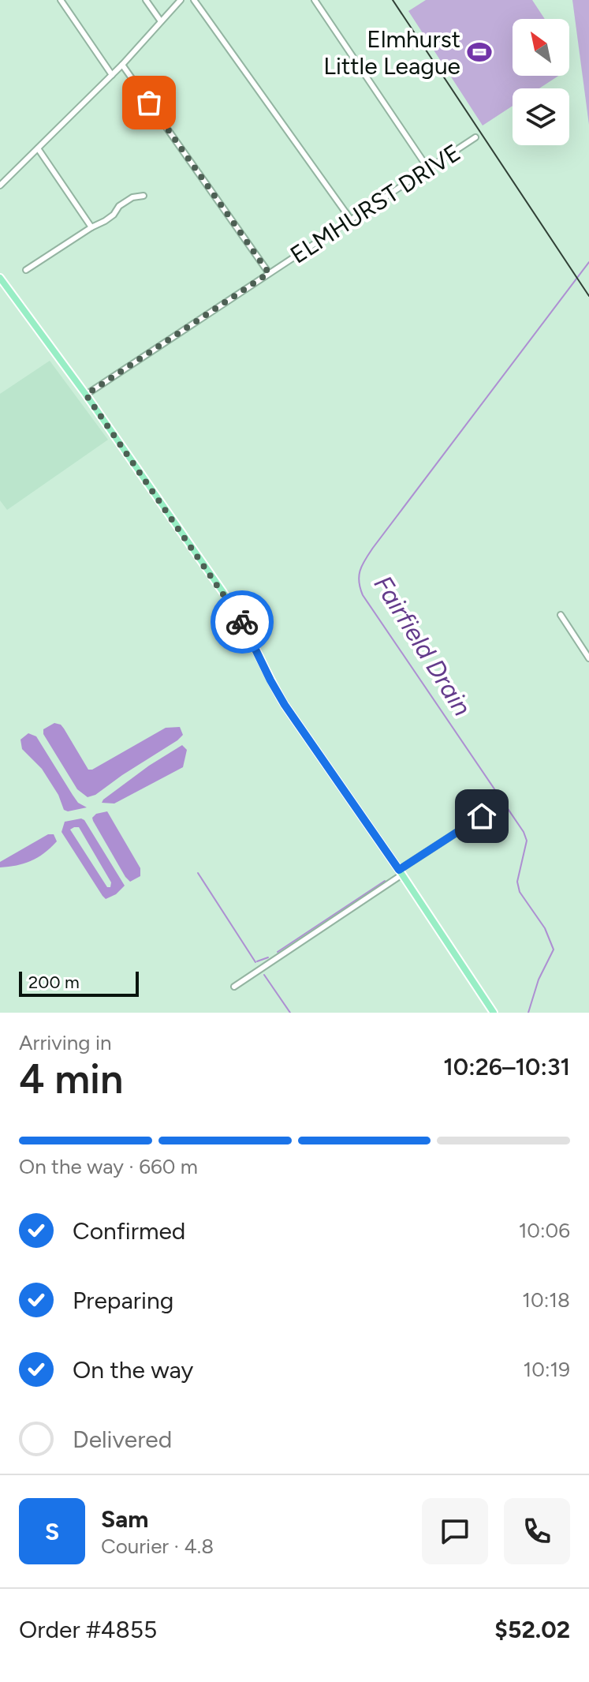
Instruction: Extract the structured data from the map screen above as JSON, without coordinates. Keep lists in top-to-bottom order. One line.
{"streets":{"street":["ELMHURST DRIVE"]},"water":["Fairfield Drain"],"places":{"sports":["Elmhurst Little League"]},"scale_bar":"200 m","north":"top left","page":{"scale":"200 m","heading":["4 min","Arriving in","10:26–10:31"],"panel":["Sam","Courier · 4.8","Order #4855","$52.02"],"bar":"On the way · 660 m","list":[["Confirmed","10:06"],["Preparing","10:18"],["On the way","10:19"],"Delivered"],"round":"S"}}
